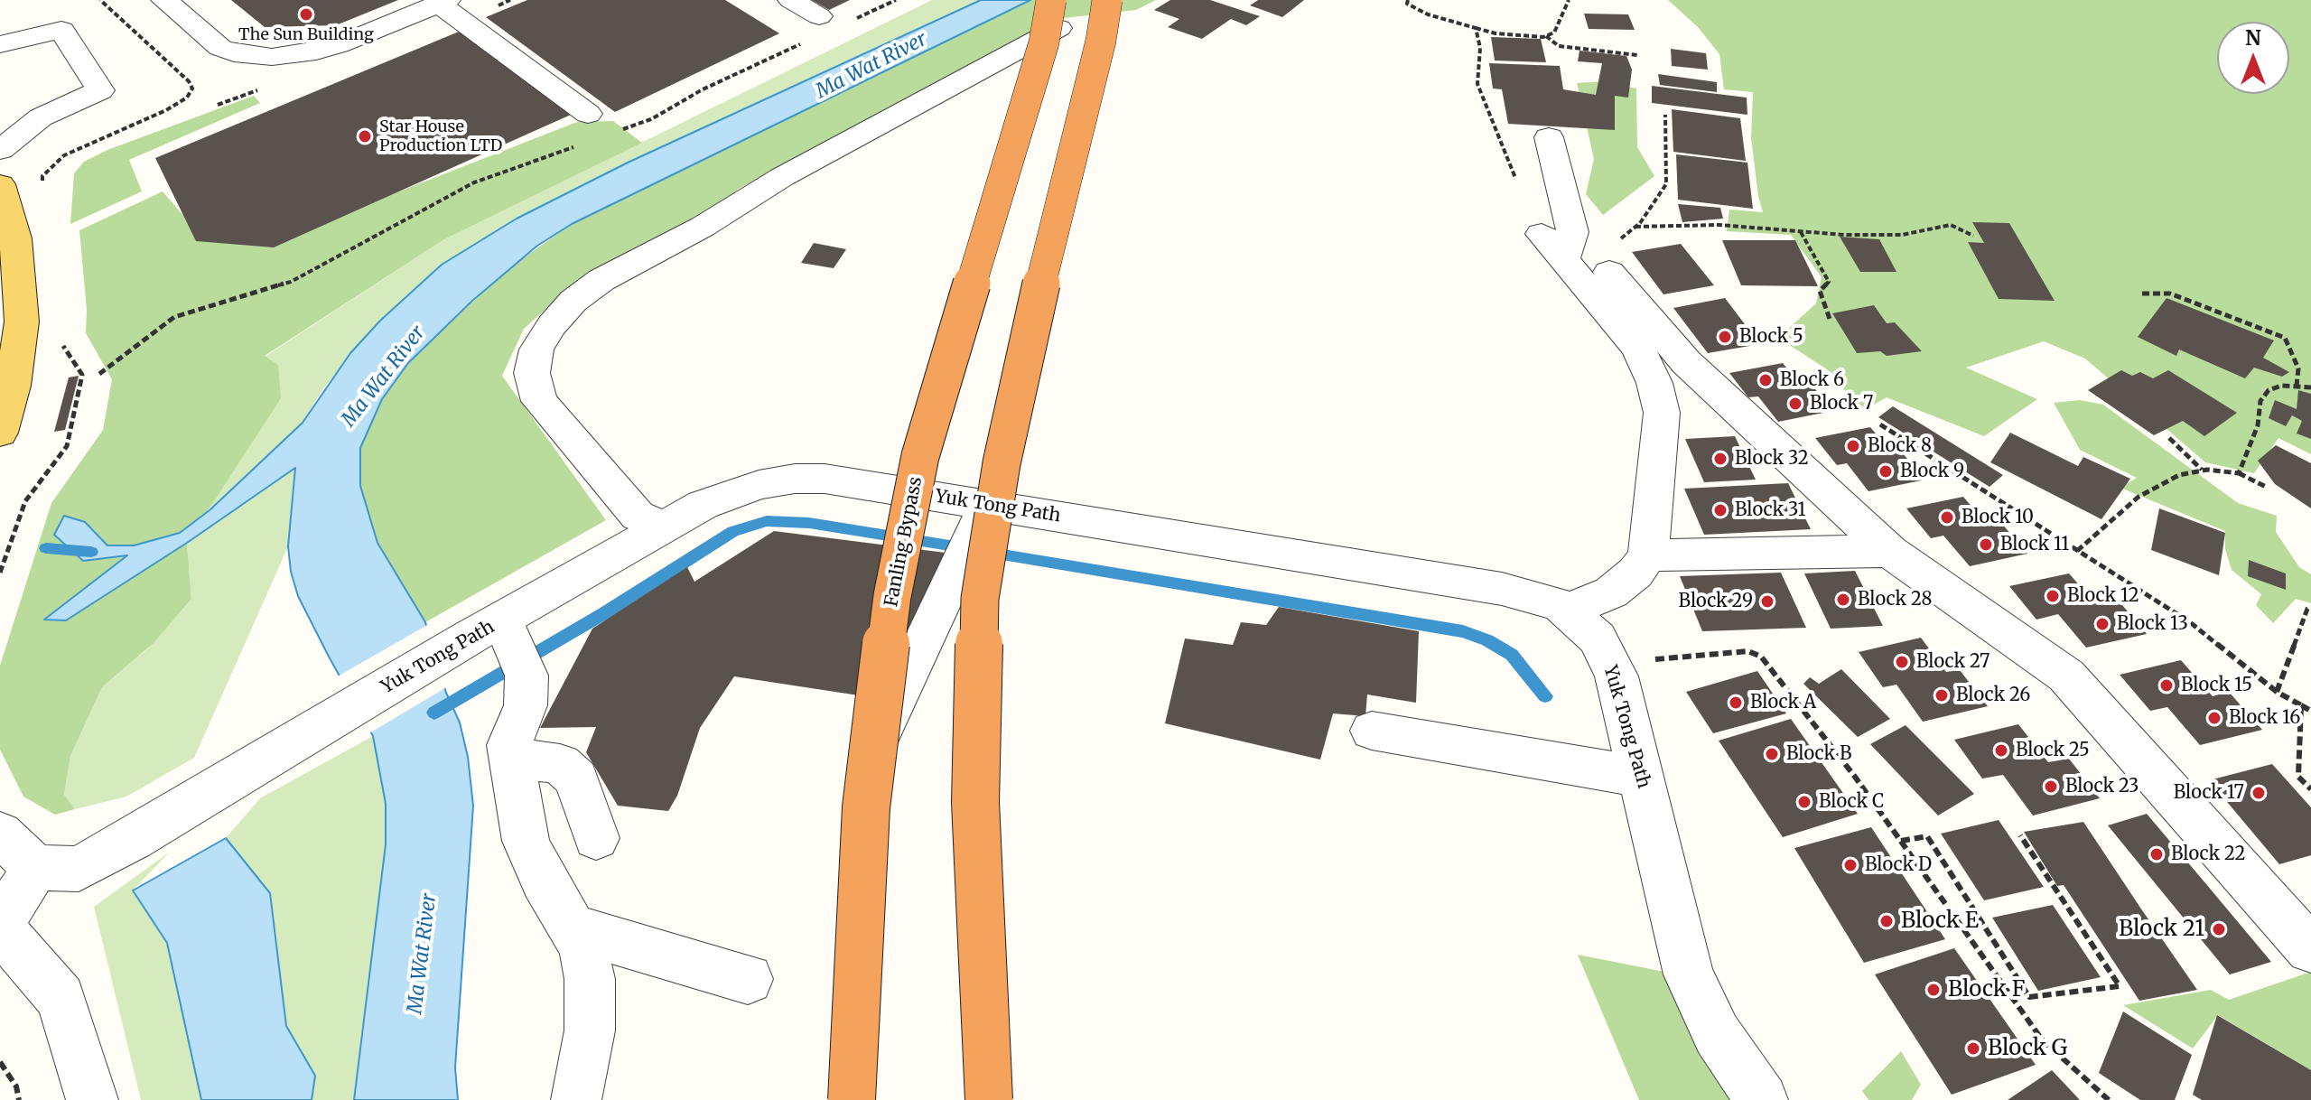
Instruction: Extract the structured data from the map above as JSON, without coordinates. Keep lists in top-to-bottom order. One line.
{"streets":{"highway":["Fanling Bypass"],"street":["Yuk Tong Path"]},"water":["Ma Wat River"],"places":["The Sun Building","Star House Production LTD","Block 5","Block 6","Block 7","Block 8","Block 32","Block 9","Block 31","Block 10","Block 11","Block 12","Block 28","Block 29","Block 13","Block 27","Block 15","Block 26","Block A","Block 16","Block 25","Block B","Block 23","Block 17","Block C","Block 22","Block D","Block E","Block 21","Block F","Block G"],"north":"top"}
